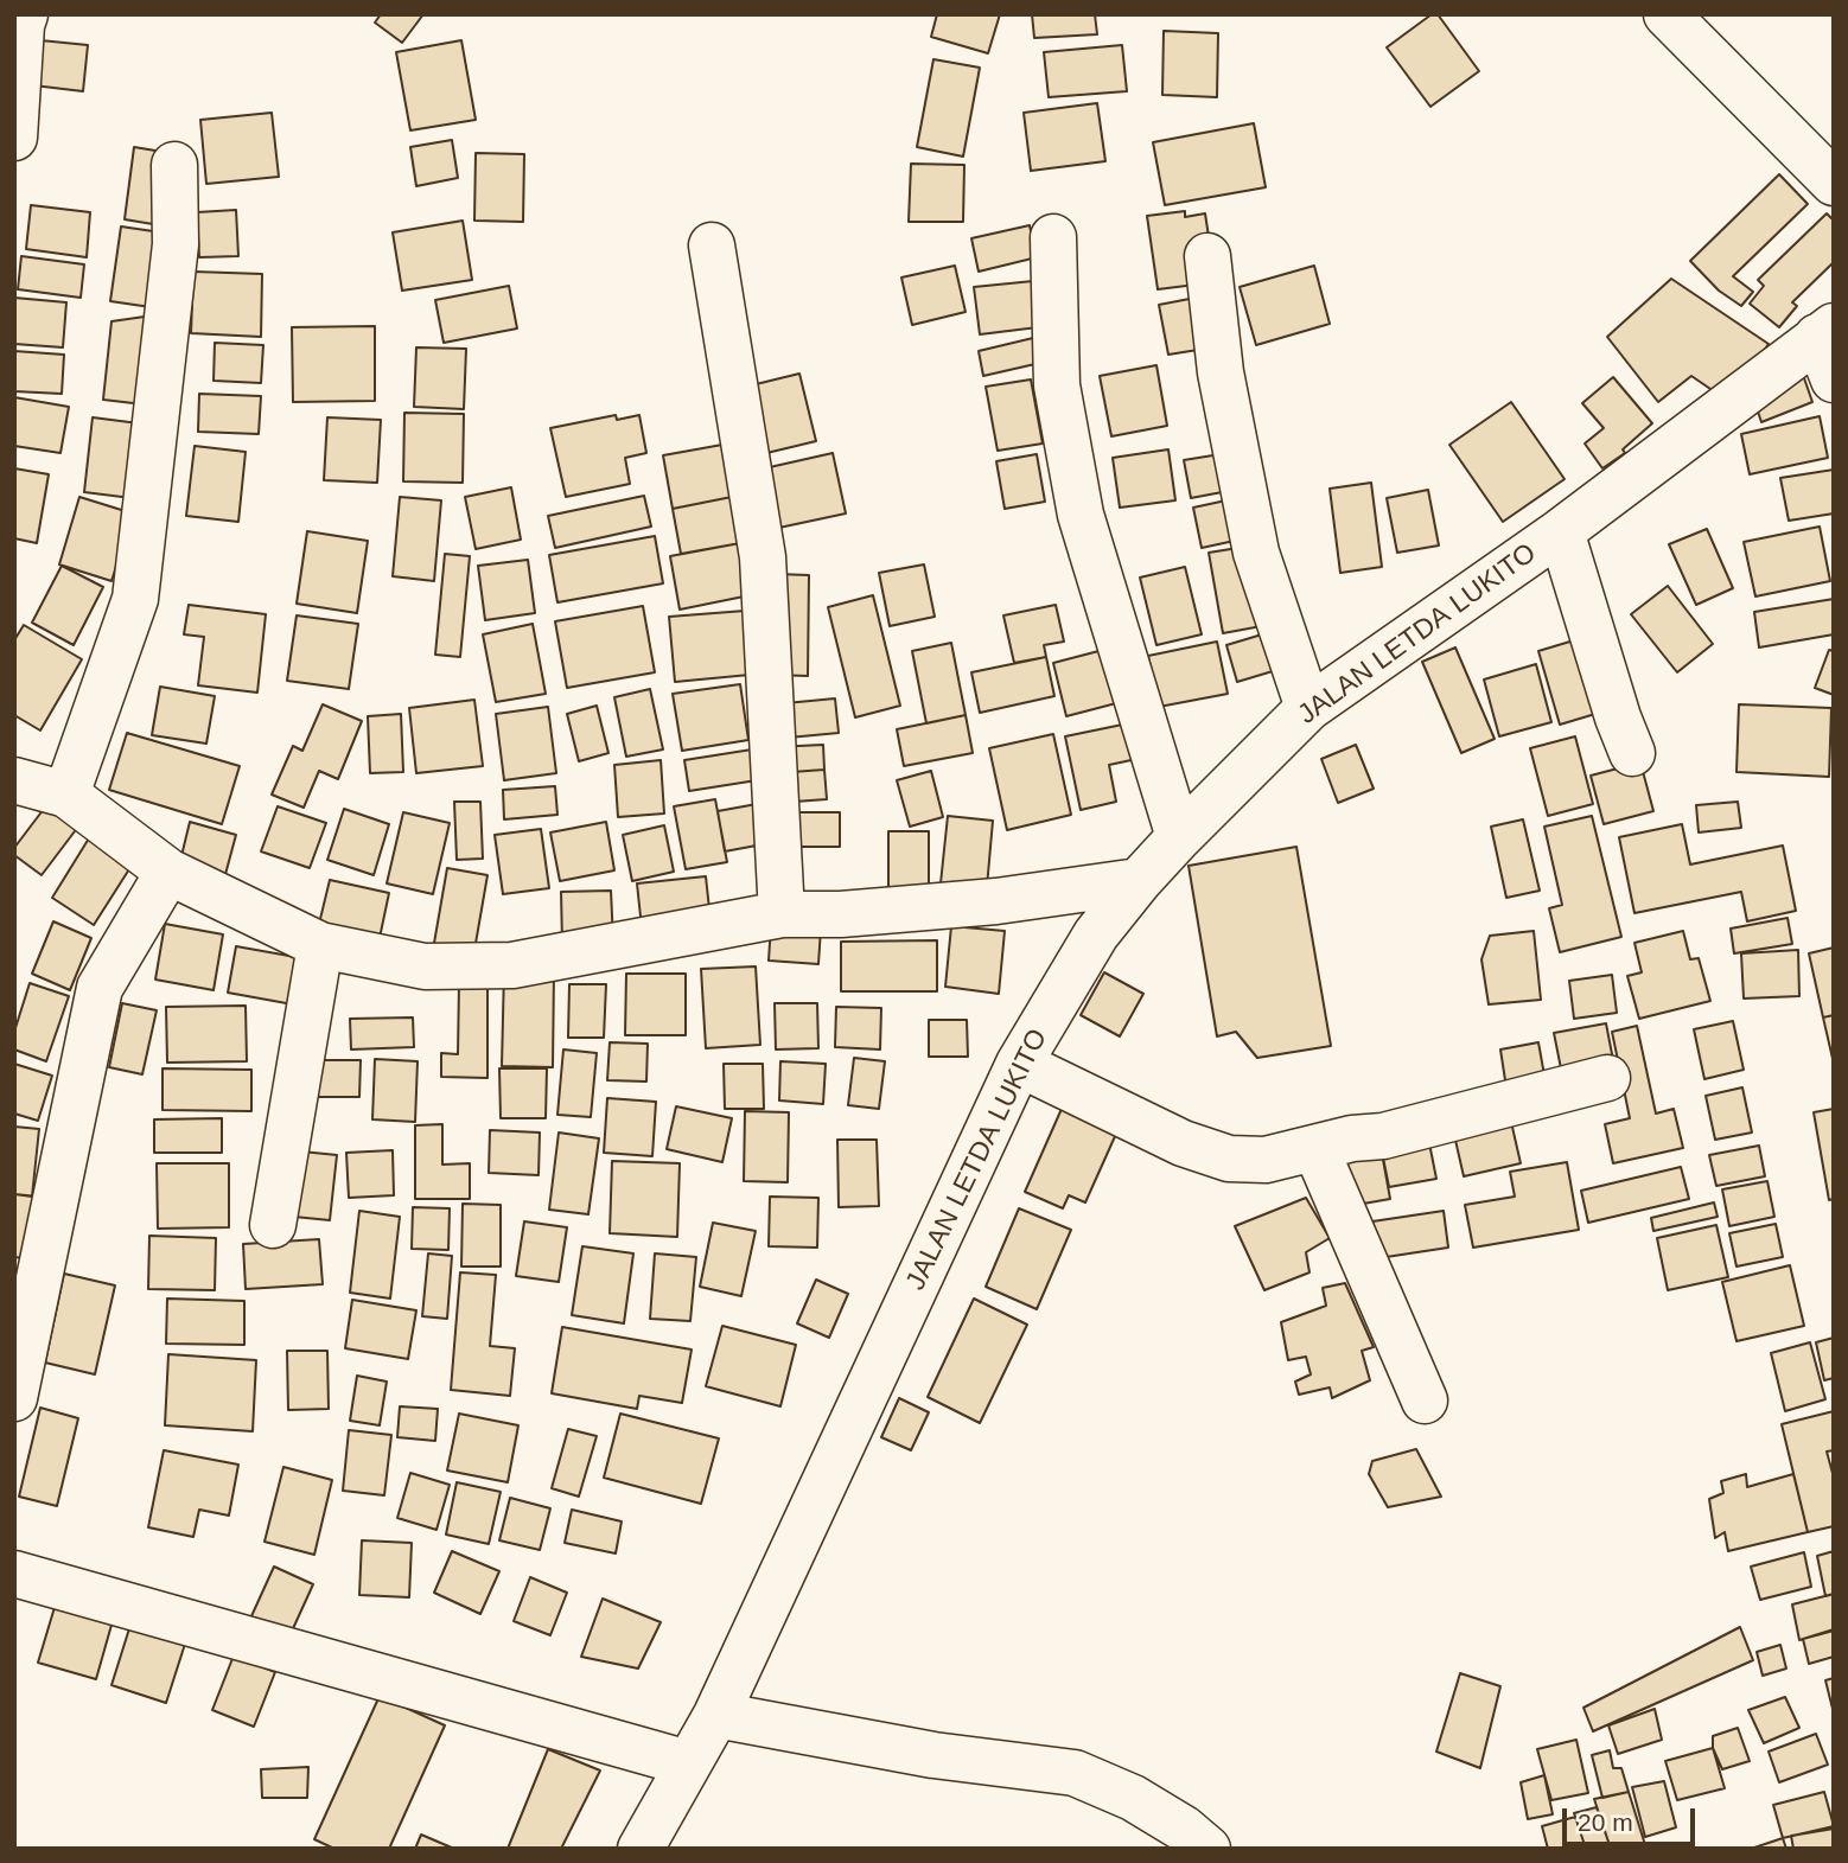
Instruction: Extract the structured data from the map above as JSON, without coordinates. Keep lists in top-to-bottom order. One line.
{"streets":{"street":["JALAN LETDA LUKITO"]},"scale_bar":"20 m"}
